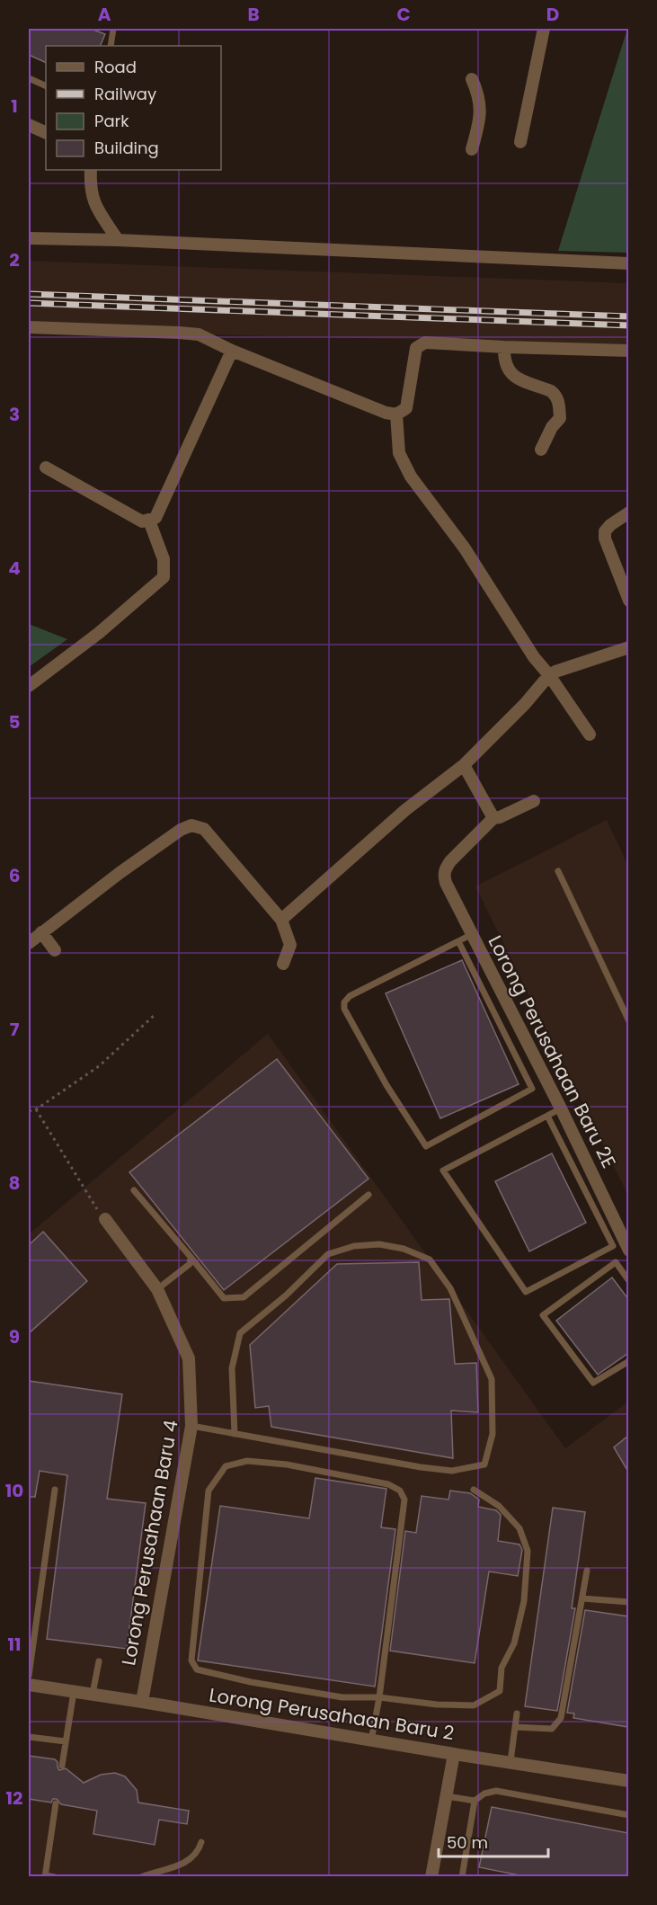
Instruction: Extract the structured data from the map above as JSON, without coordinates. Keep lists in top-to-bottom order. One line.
{"streets":{"street":["Lorong Perusahaan Baru 2E","Lorong Perusahaan Baru 4","Lorong Perusahaan Baru 2"]},"crossings":[["Lorong Perusahaan Baru 4","Lorong Perusahaan Baru 2"]],"legend":["Road","Railway","Park","Building"],"scale_bar":"50 m","grid":{"columns":["A","B","C","D"],"rows":["1","2","3","4","5","6","7","8","9","10","11","12"]}}
